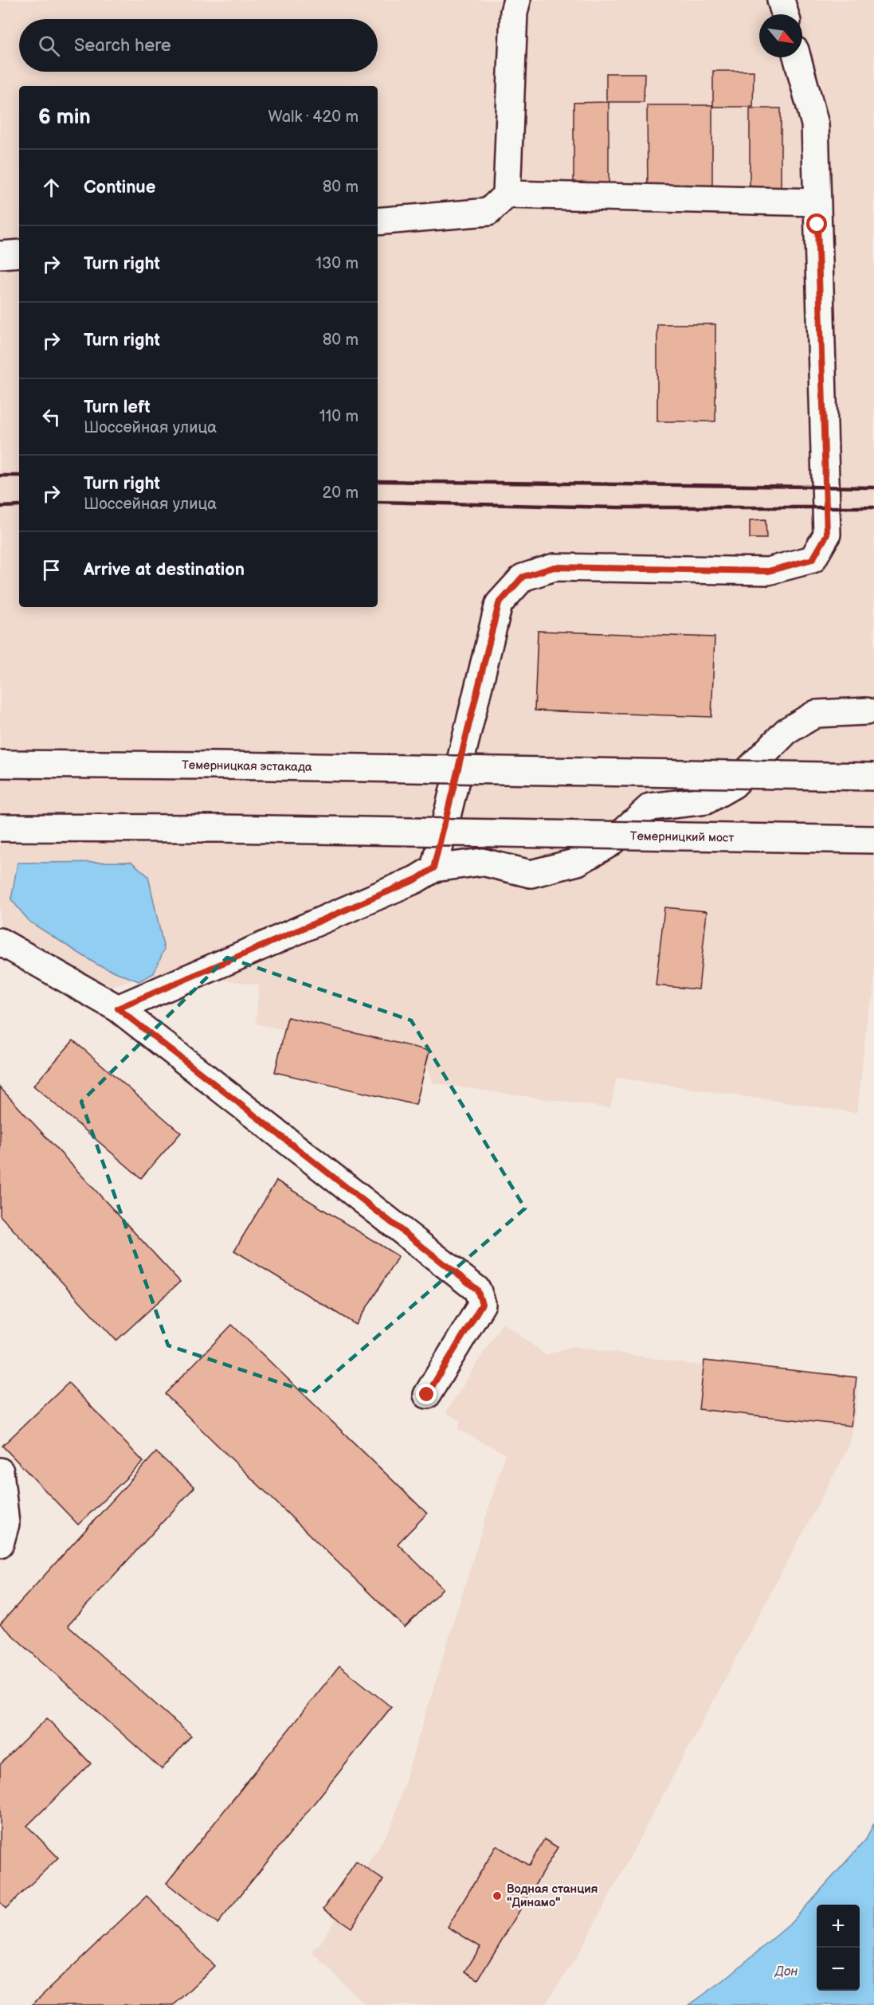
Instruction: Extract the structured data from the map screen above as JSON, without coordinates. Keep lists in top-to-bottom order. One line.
{"streets":{"main road":["Темерницкая эстакада","Темерницкий мост"]},"water":["Дон"],"places":["Водная станция \"Динамо\""],"north":"bottom right","page":{"search":"Search here","heading":["6 min","Walk · 420 m"],"list":[["Continue","80 m"],["Turn right","130 m"],["Turn right","80 m"],["Turn left","Шоссейная улица","110 m"],["Turn right","Шоссейная улица","20 m"],"Arrive at destination"],"map_buttons":["+","−"]}}
